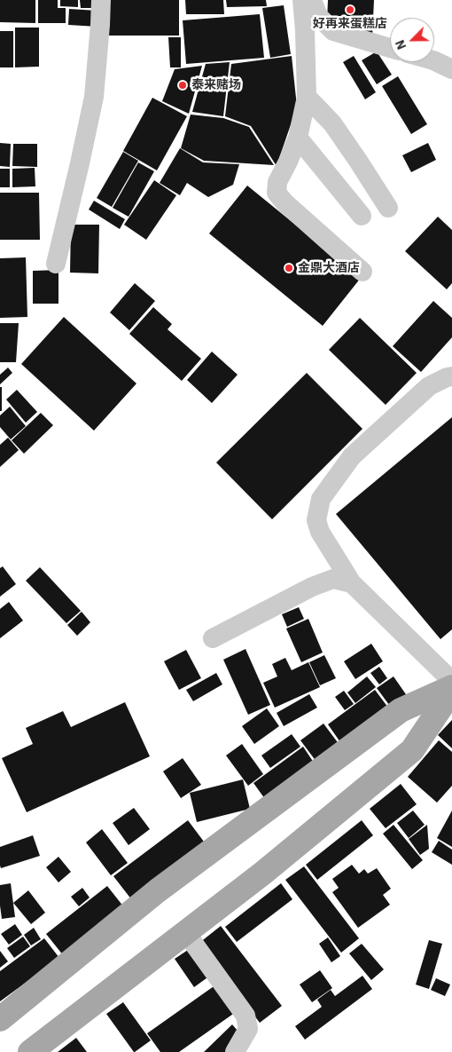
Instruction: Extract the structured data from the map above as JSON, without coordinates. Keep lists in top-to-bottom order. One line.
{"places":["好再来蛋糕店","泰来赌场","金鼎大酒店"],"north":"bottom left"}
